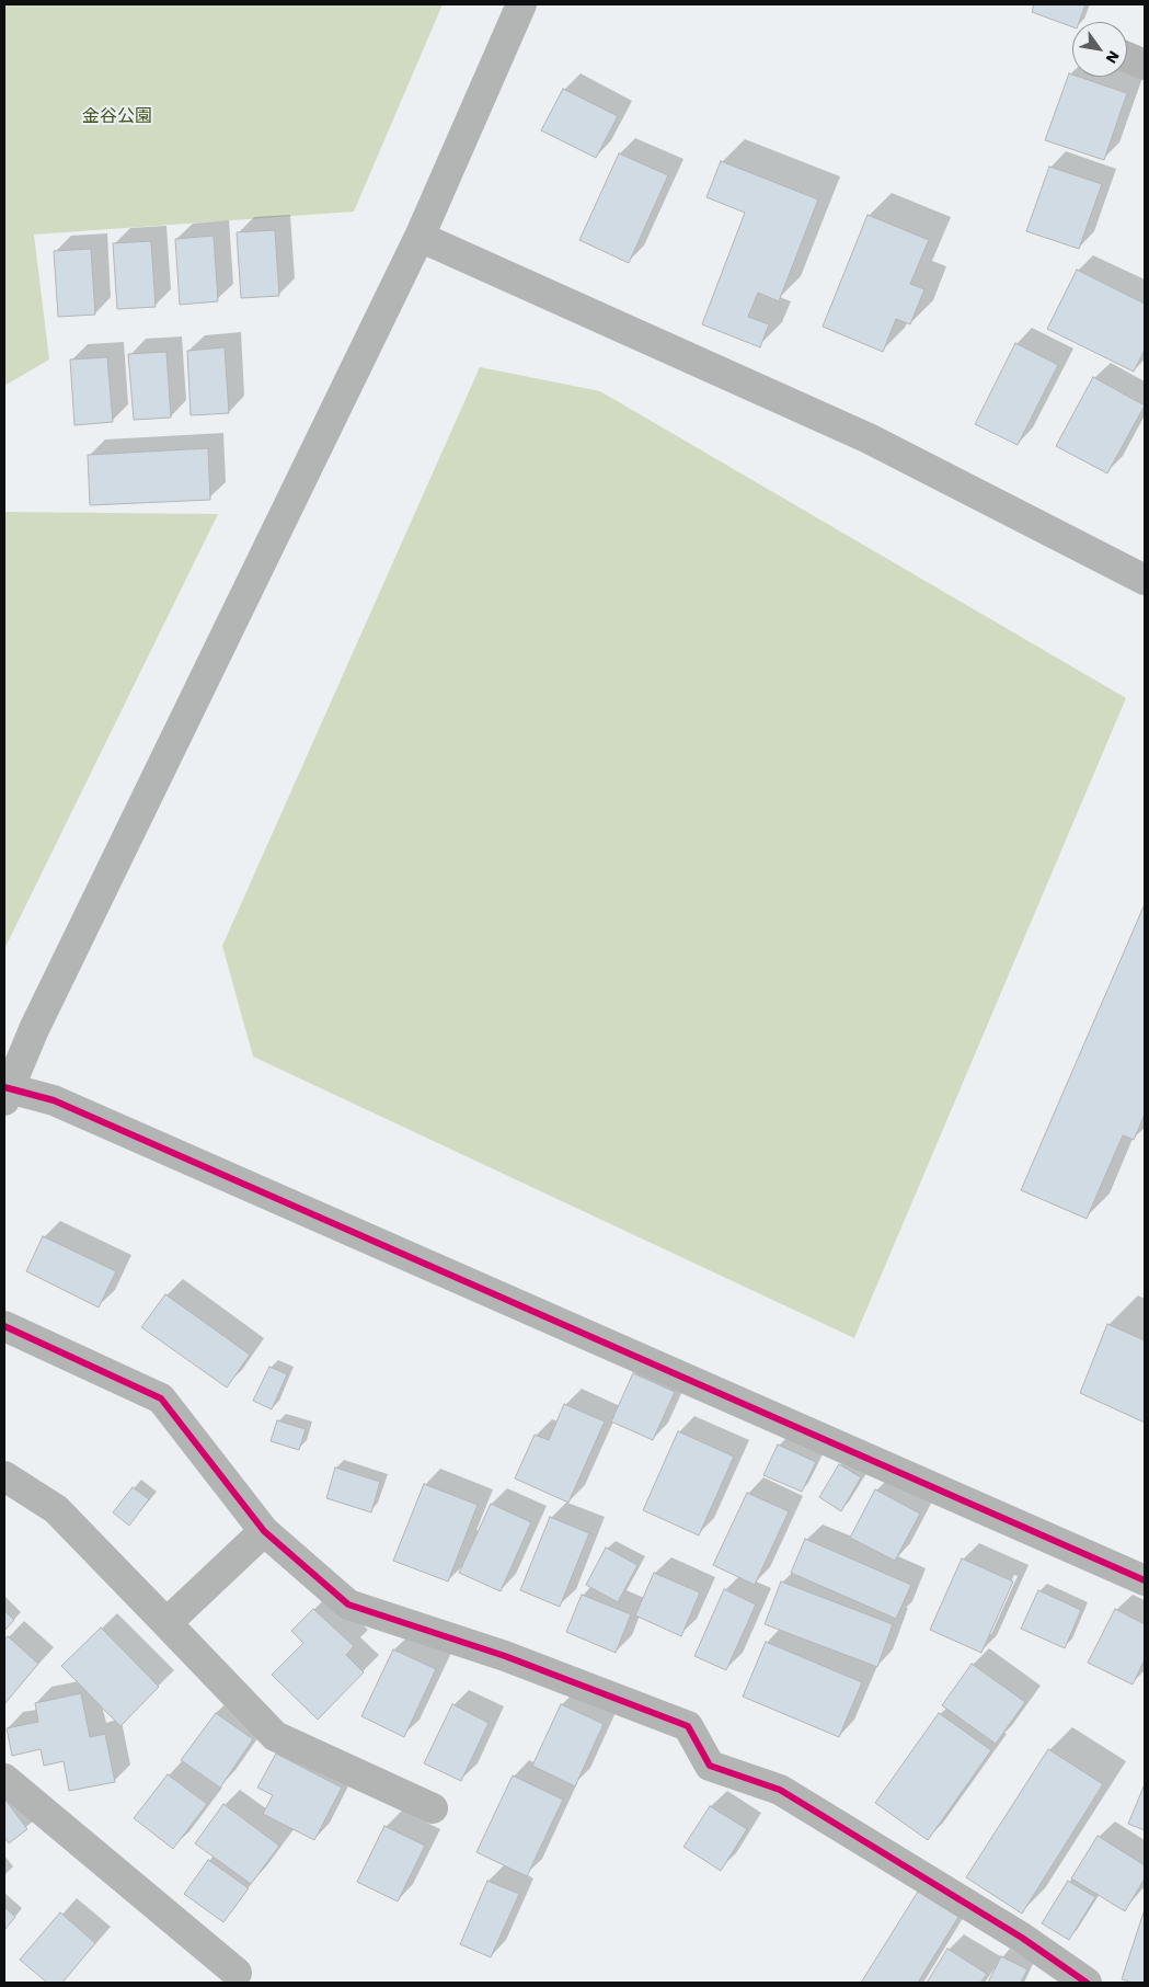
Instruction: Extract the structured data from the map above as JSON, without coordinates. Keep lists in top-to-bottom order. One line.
{"parks":["金谷公園"],"north":"bottom right"}
